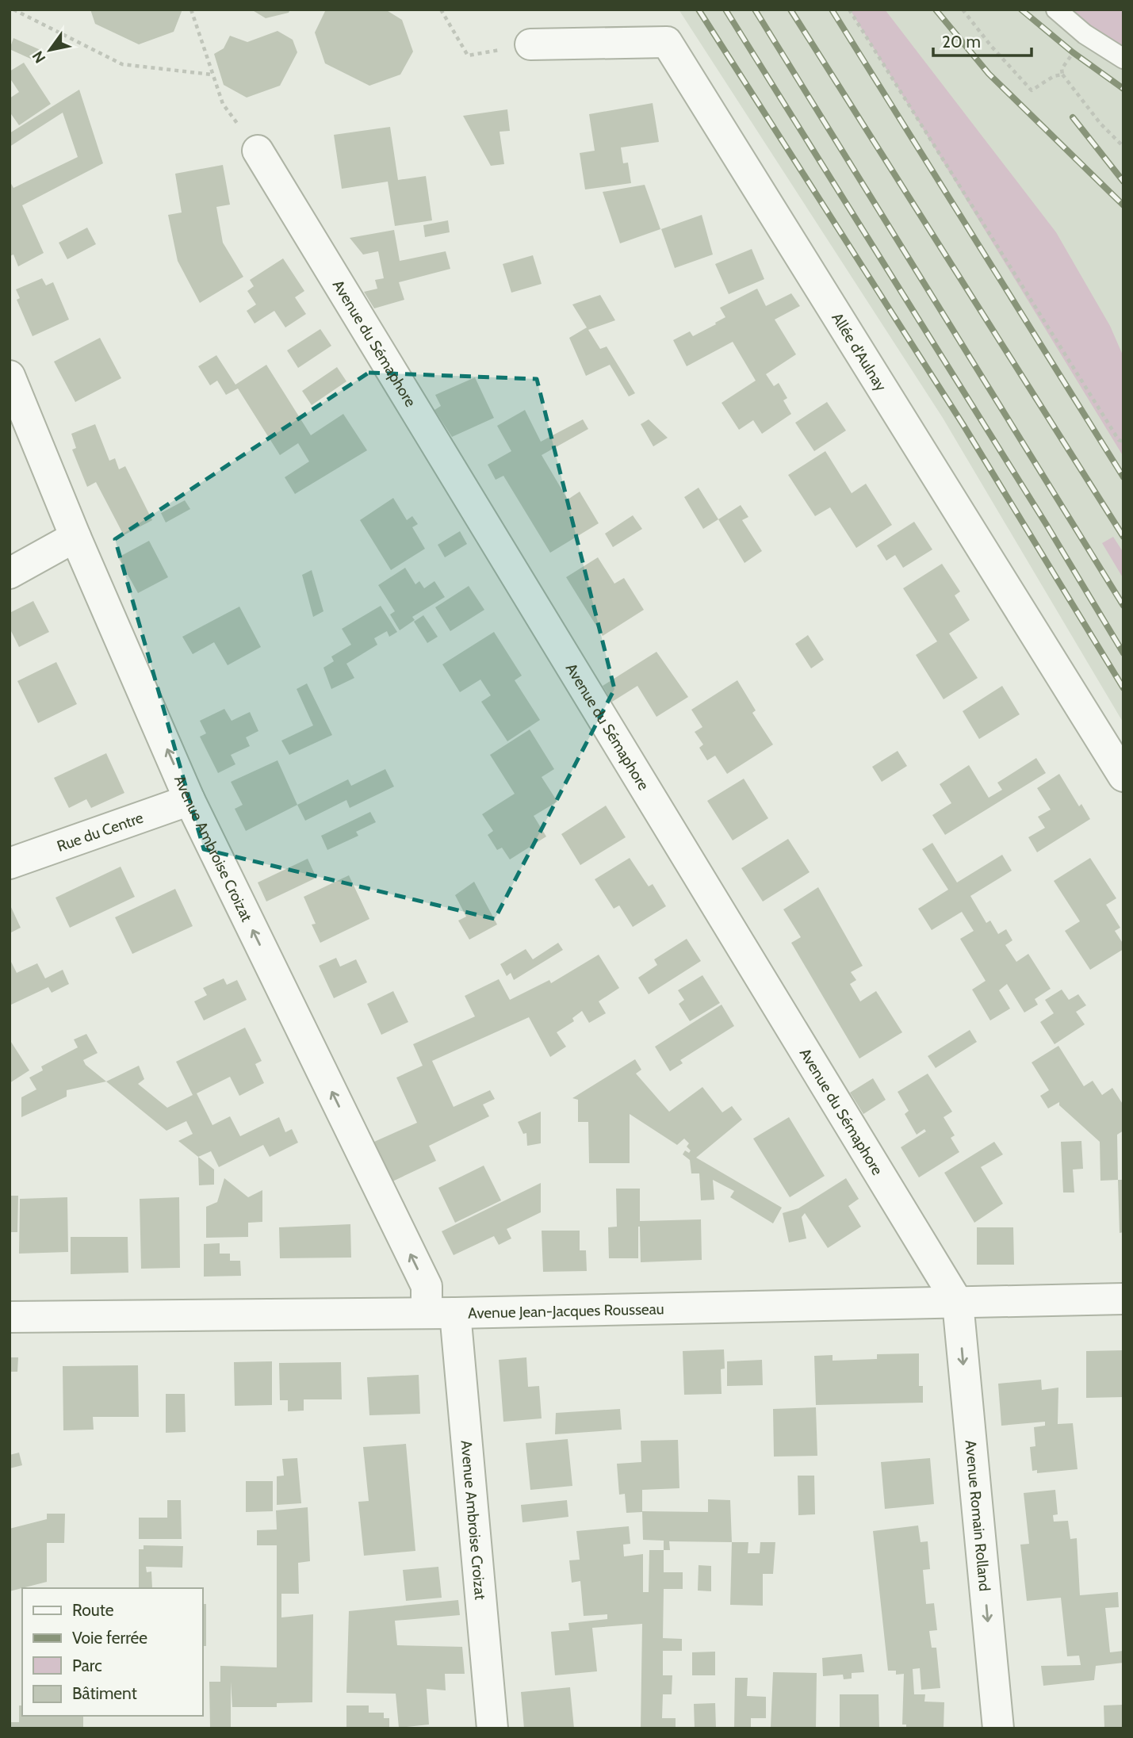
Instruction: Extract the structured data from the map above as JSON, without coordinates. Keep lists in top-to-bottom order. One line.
{"streets":{"street":["Avenue du Sémaphore","Allée d'Aulnay","Rue du Centre","Avenue Ambroise Croizat","Avenue Jean-Jacques Rousseau","Avenue Romain Rolland"]},"crossings":[["Avenue du Sémaphore","Avenue Jean-Jacques Rousseau"],["Avenue du Sémaphore","Avenue Romain Rolland"],["Rue du Centre","Avenue Ambroise Croizat"],["Avenue Ambroise Croizat","Avenue Jean-Jacques Rousseau"],["Avenue Jean-Jacques Rousseau","Avenue Romain Rolland"]],"one_way":["Avenue Ambroise Croizat","Avenue Romain Rolland"],"legend":["Route","Voie ferrée","Parc","Bâtiment"],"scale_bar":"20 m","north":"bottom left"}
